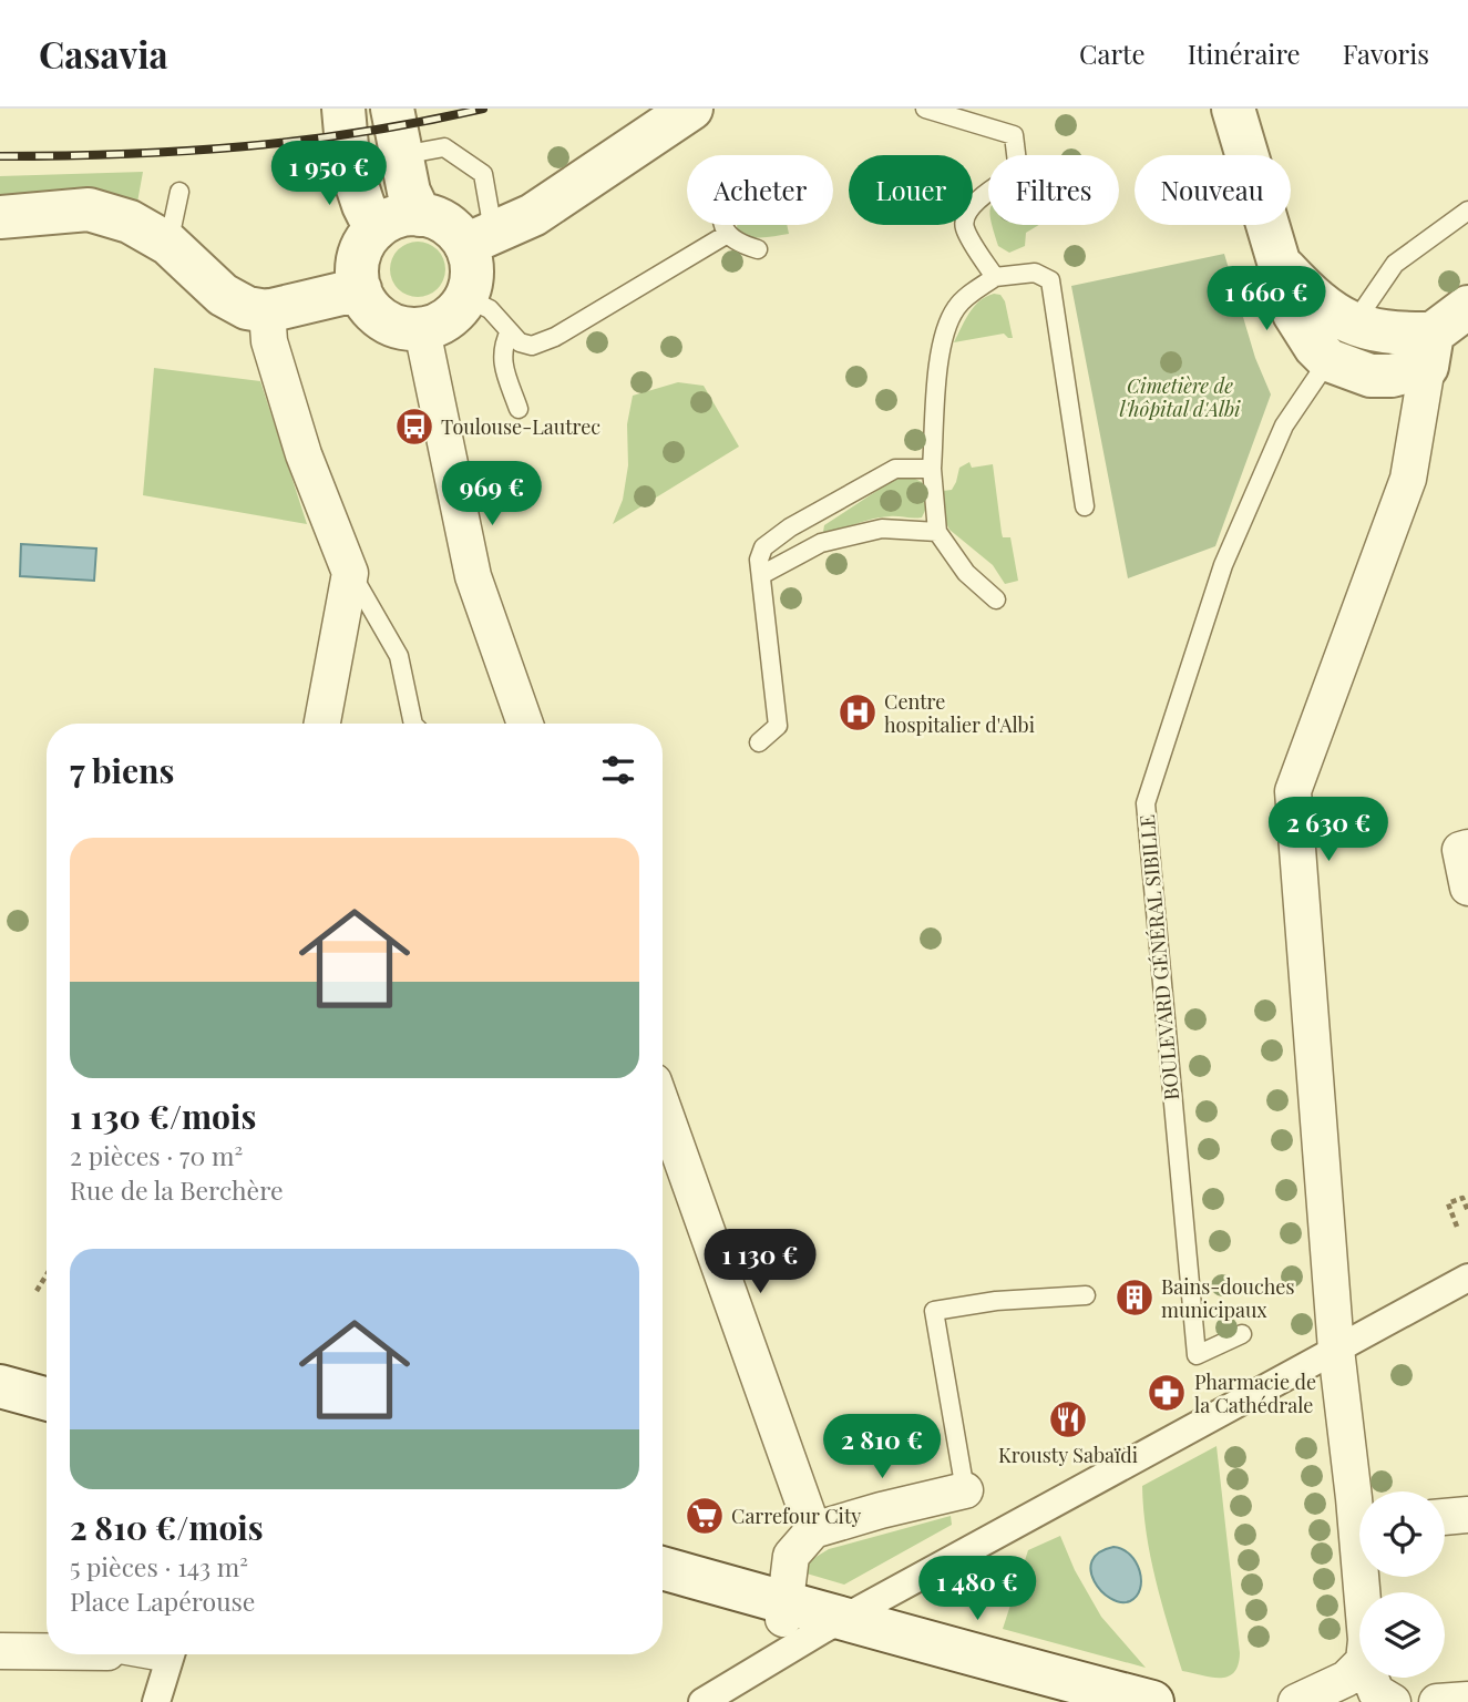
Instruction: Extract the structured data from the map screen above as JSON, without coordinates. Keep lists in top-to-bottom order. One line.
{"streets":{"lane":["BOULEVARD GÉNÉRAL SIBILLE"]},"parks":["Cimetière de l'hôpital d'Albi"],"places":{"bus stop":["Toulouse-Lautrec"],"hospital":["Centre hospitalier d'Albi"],"building":["Bains-douches municipaux"],"pharmacy":["Pharmacie de la Cathédrale"],"restaurant":["Krousty Sabaïdi"],"supermarket":["Carrefour City"]},"page":{"header":"Casavia","nav":["Carte","Itinéraire","Favoris"],"price":["1 950 €","1 660 €","969 €","2 630 €","1 130 €","2 810 €","1 480 €"],"chip":["Acheter","Louer","Filtres","Nouveau"],"heading":"7 biens","list":[{"name":"1 130 €/mois","note":"2 pièces · 70 m² · Rue de la Berchère"},{"name":"2 810 €/mois","note":"5 pièces · 143 m² · Place Lapérouse"}]}}
